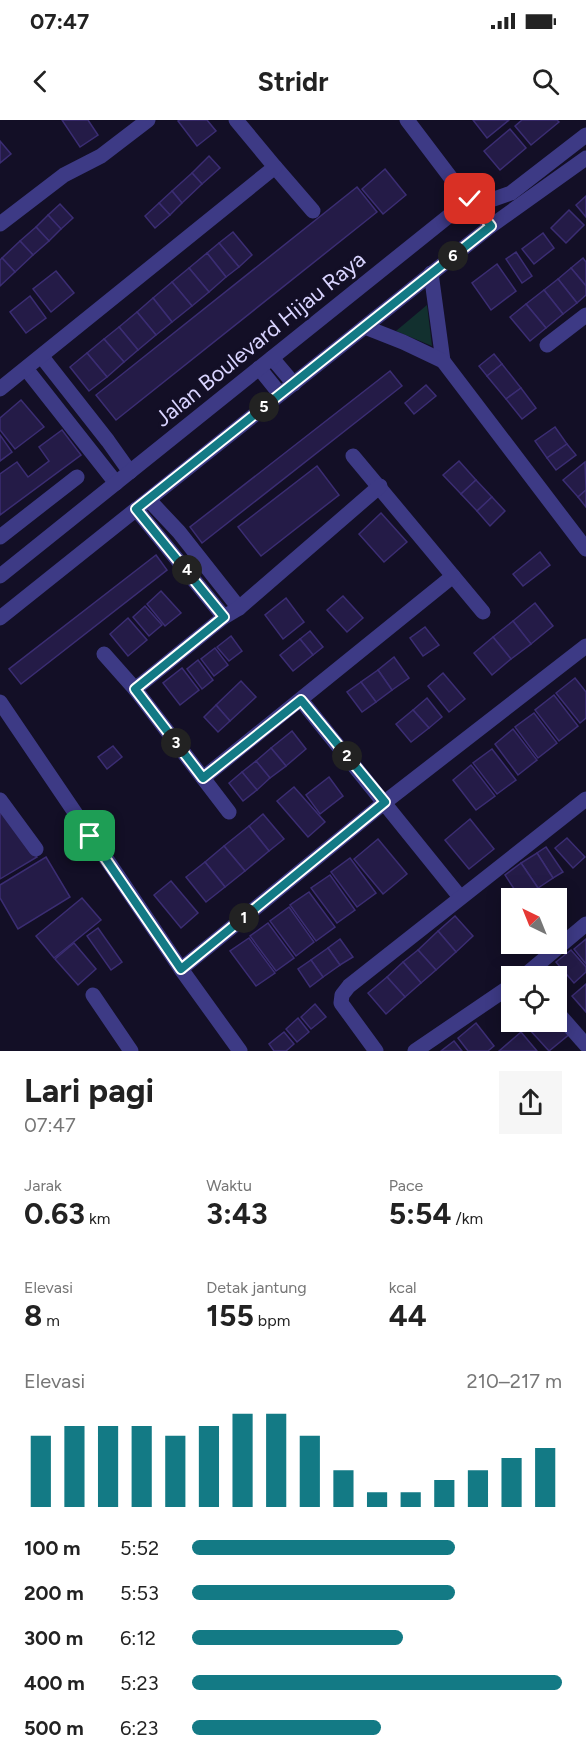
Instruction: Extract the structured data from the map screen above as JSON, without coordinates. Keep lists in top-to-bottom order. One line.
{"streets":{"street":["Jalan Boulevard Hijau Raya"]},"north":"top left","page":{"status":"07:47","header":"Stridr","pins":["6","5","4","3","2","1"],"heading":["Lari pagi","07:47"],"stats":[["Jarak","0.63 km"],["Waktu","3:43"],["Pace","5:54 /km"],["Elevasi","8 m"],["Detak jantung","155 bpm"],["kcal","44"]],"chart":["Elevasi","210–217 m"],"list":[{"name":"100 m","note":"5:52"},{"name":"200 m","note":"5:53"},{"name":"300 m","note":"6:12"},{"name":"400 m","note":"5:23"},{"name":"500 m","note":"6:23"}]}}
